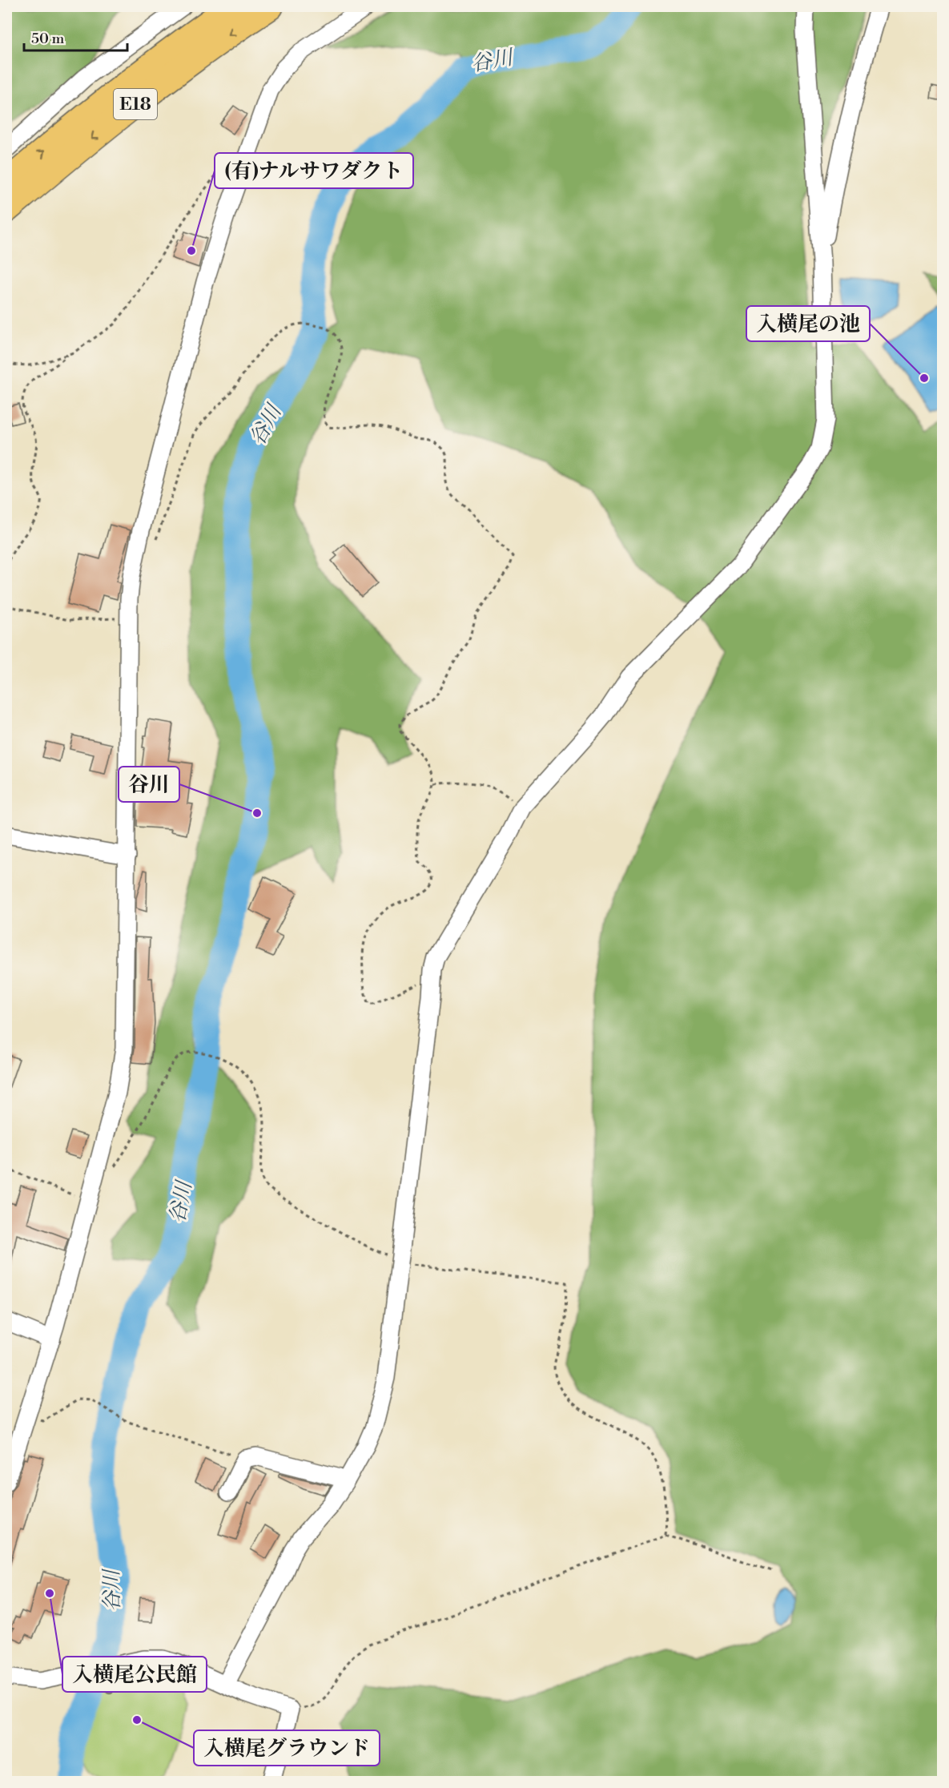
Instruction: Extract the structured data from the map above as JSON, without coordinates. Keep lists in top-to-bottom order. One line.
{"streets":{"highway":["E18"]},"water":["谷川"],"places":["(有)ナルサワダクト","入横尾の池","谷川","入横尾公民館","入横尾グラウンド"],"scale_bar":"50 m"}
